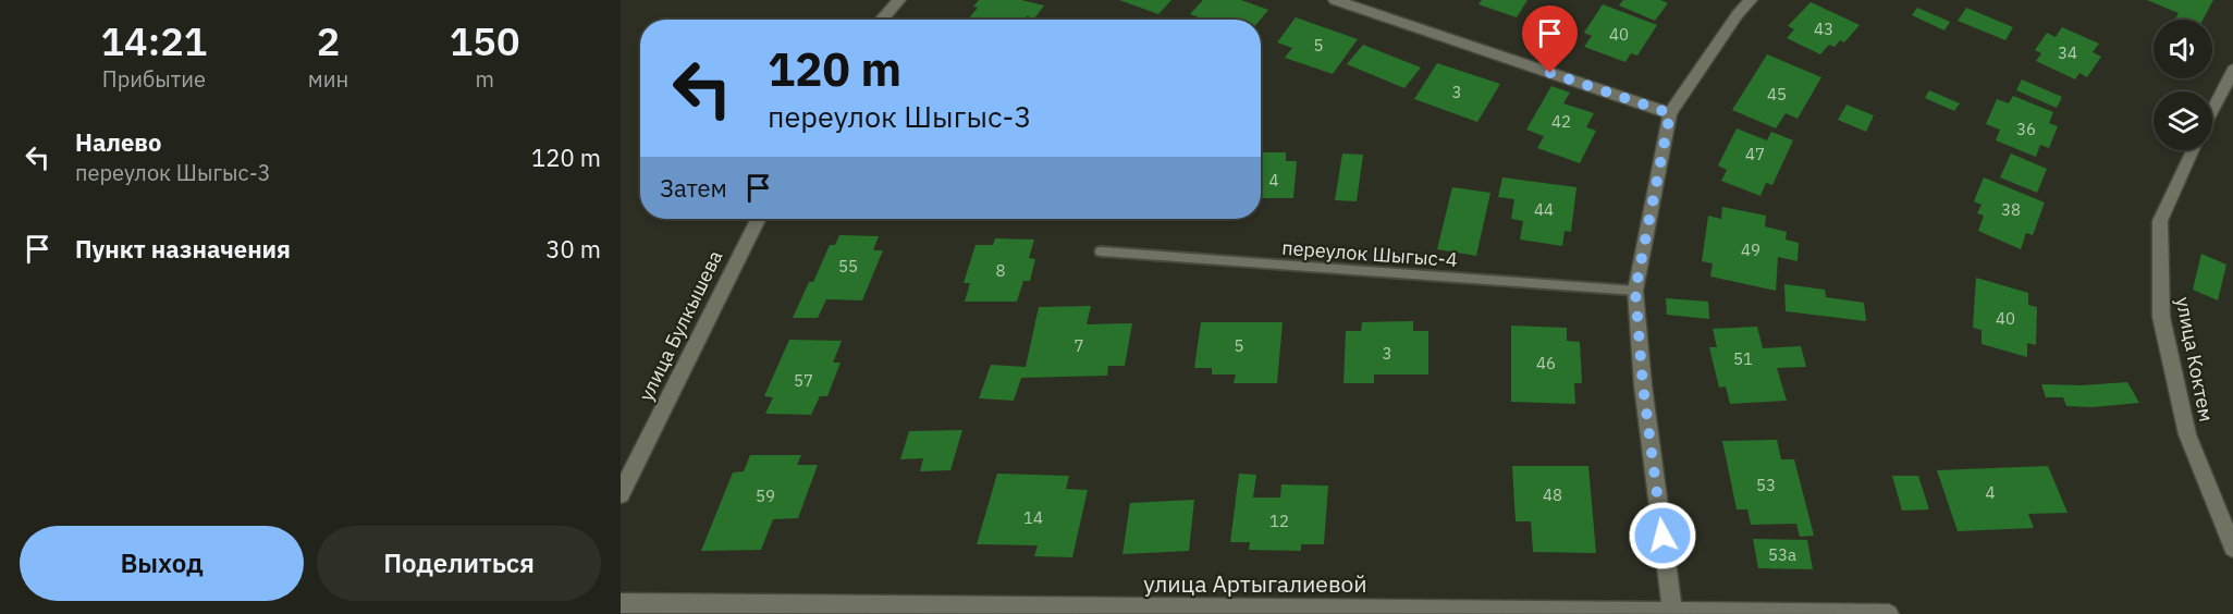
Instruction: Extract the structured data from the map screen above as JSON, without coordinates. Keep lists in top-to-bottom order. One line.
{"streets":{"street":["улица Булкышева","улица Коктем","улица Артыгалиевой"],"lane":["переулок Шыгыс-4"]},"house_numbers":["43","40","5","34","3","45","42","36","47","4","44","38","49","55","8","40","7","5","3","51","46","57","53","4","48","59","14","12","53а"],"page":{"eta":["14:21","Прибытие","2","мин","150","m"],"turn":["120 m","переулок Шыгыс-3"],"list":[{"name":"Налево","note":"переулок Шыгыс-3","value":"120 m"},{"name":"Пункт назначения","value":"30 m"}],"then":"Затем","buttons":["Выход","Поделиться"]}}
